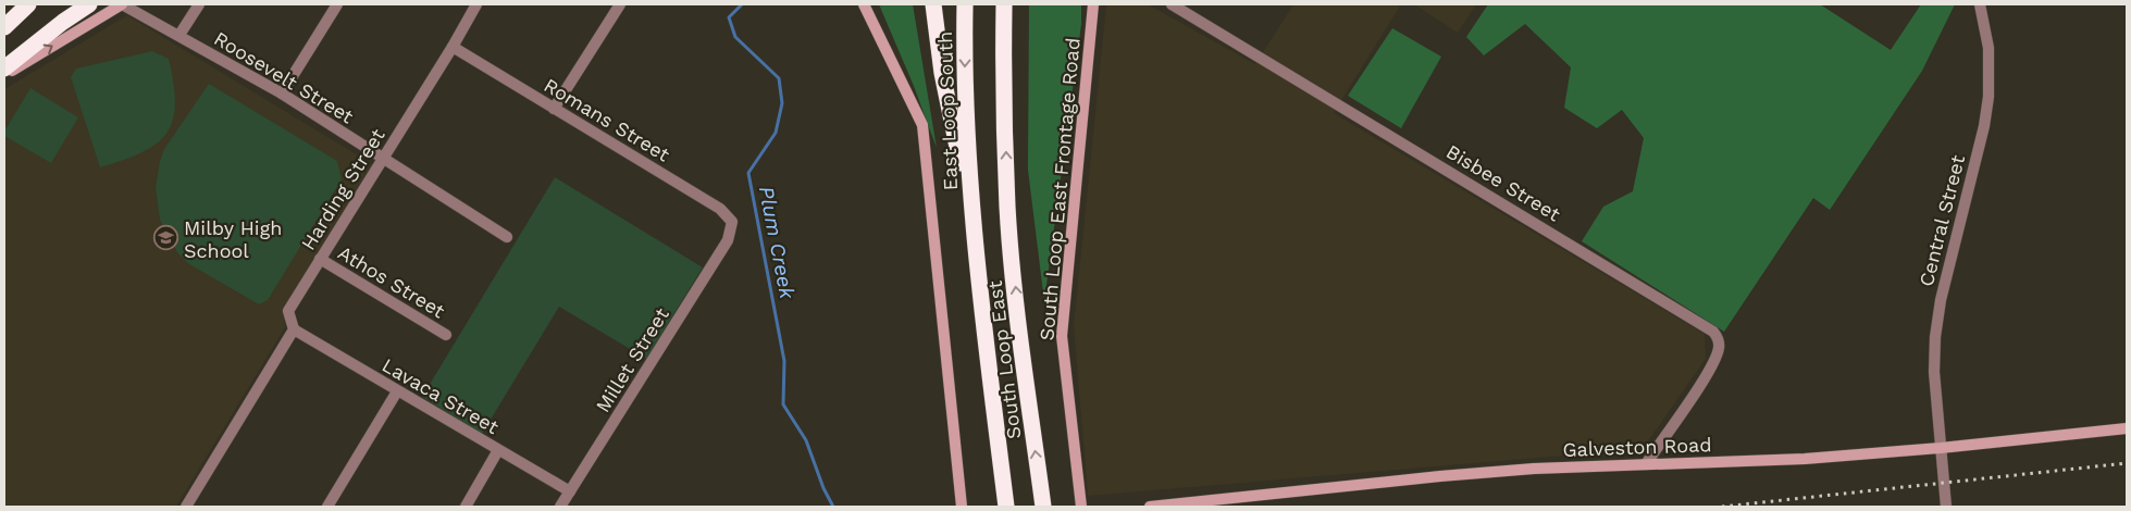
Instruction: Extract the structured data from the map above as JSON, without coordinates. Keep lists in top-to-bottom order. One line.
{"streets":{"highway":["East Loop South","South Loop East"],"main road":["South Loop East Frontage Road","Galveston Road"],"street":["Roosevelt Street","Romans Street","Bisbee Street","Harding Street","Central Street","Athos Street","Millet Street","Lavaca Street"]},"crossings":[["Roosevelt Street","Harding Street"],["East Loop South","South Loop East"],["Romans Street","Harding Street"],["Romans Street","Millet Street"],["Bisbee Street","Galveston Road"],["Harding Street","Athos Street"],["Harding Street","Lavaca Street"],["Central Street","Galveston Road"],["Millet Street","Lavaca Street"]],"water":["Plum Creek"],"places":{"school or university":["Milby High School"]}}
